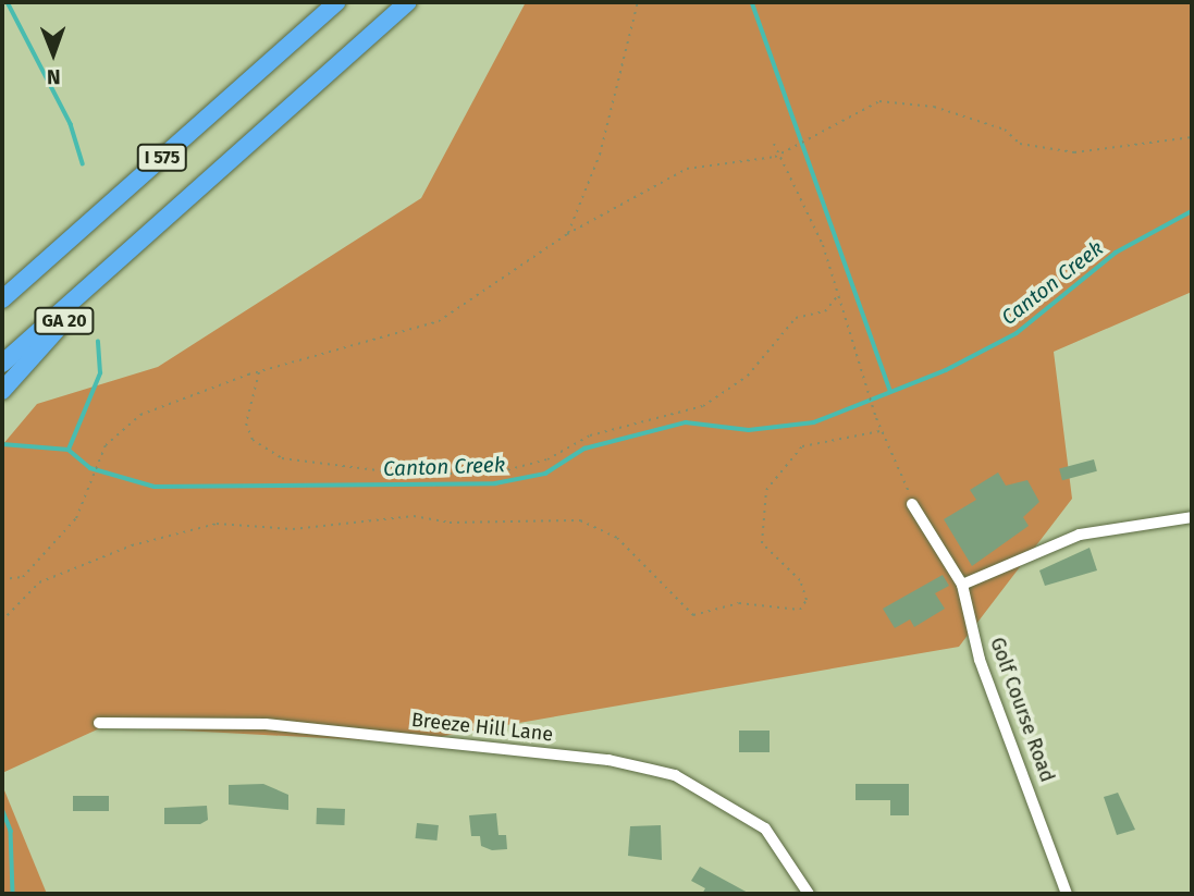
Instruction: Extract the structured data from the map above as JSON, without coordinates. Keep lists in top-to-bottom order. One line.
{"streets":{"highway":["I 575","GA 20"],"street":["Golf Course Road","Breeze Hill Lane"]},"crossings":[["I 575","GA 20"]],"water":["Canton Creek"],"north":"bottom"}
